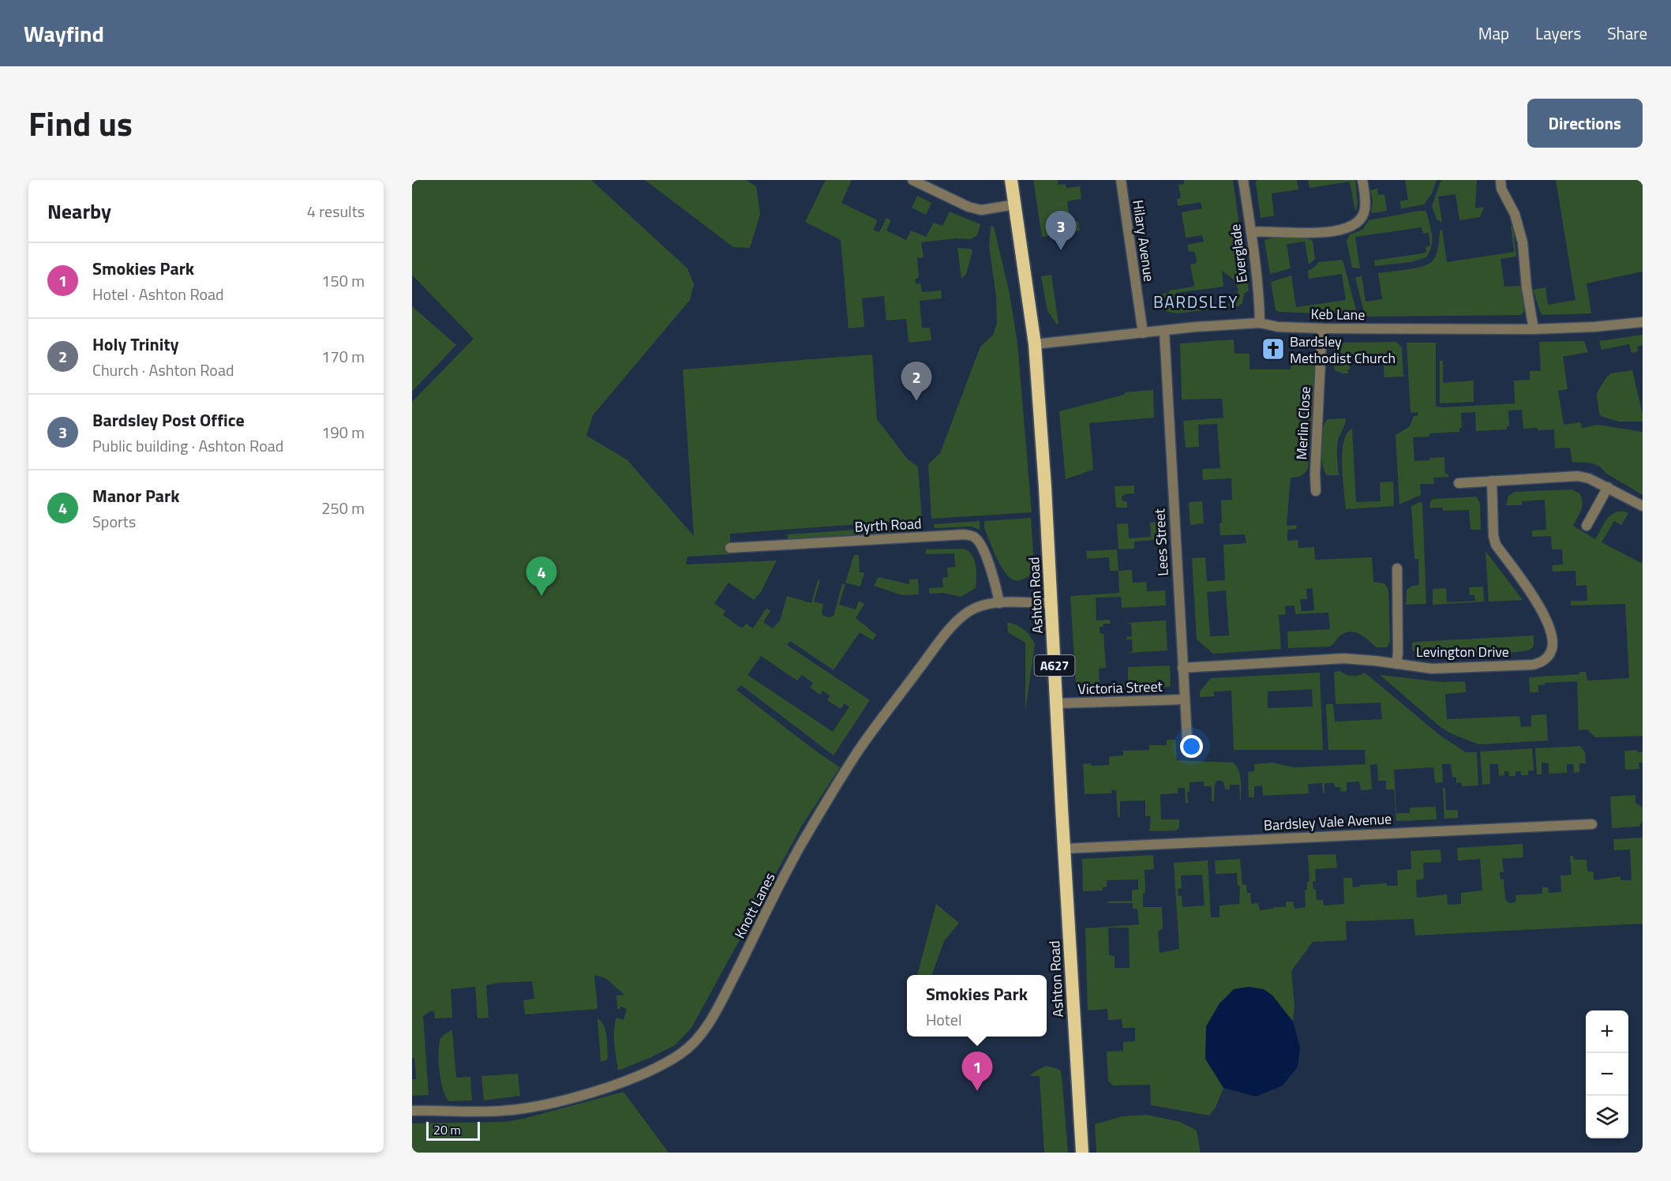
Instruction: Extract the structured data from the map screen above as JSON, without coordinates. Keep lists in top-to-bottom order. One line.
{"streets":{"highway":["Ashton Road","A627"],"street":["Hilary Avenue","Everglade","Keb Lane","Merlin Close","Byrth Road","Lees Street","Levington Drive","Victoria Street","Bardsley Vale Avenue","Knott Lanes"]},"crossings":[["Hilary Avenue","Keb Lane"],["Everglade","Keb Lane"],["Keb Lane","Merlin Close"],["Keb Lane","Lees Street"],["Keb Lane","Ashton Road"],["Byrth Road","Knott Lanes"],["Lees Street","Levington Drive"],["Lees Street","Victoria Street"],["Ashton Road","Victoria Street"],["Ashton Road","Bardsley Vale Avenue"],["Ashton Road","Knott Lanes"]],"districts":["BARDSLEY"],"places":{"church":["Bardsley Methodist Church"]},"scale_bar":"20 m","page":{"header":"Wayfind","nav":["Map","Layers","Share"],"title":"Find us","buttons":"Directions","heading":["Nearby","4 results"],"pins":["3","2","4","1"],"list":[{"mark":"1","name":"Smokies Park","note":"Hotel · Ashton Road","value":"150 m"},{"mark":"2","name":"Holy Trinity","note":"Church · Ashton Road","value":"170 m"},{"mark":"3","name":"Bardsley Post Office","note":"Public building · Ashton Road","value":"190 m"},{"mark":"4","name":"Manor Park","note":"Sports","value":"250 m"}],"popup":["Smokies Park","Hotel"],"map_buttons":["+","−"],"scale":"20 m"}}
